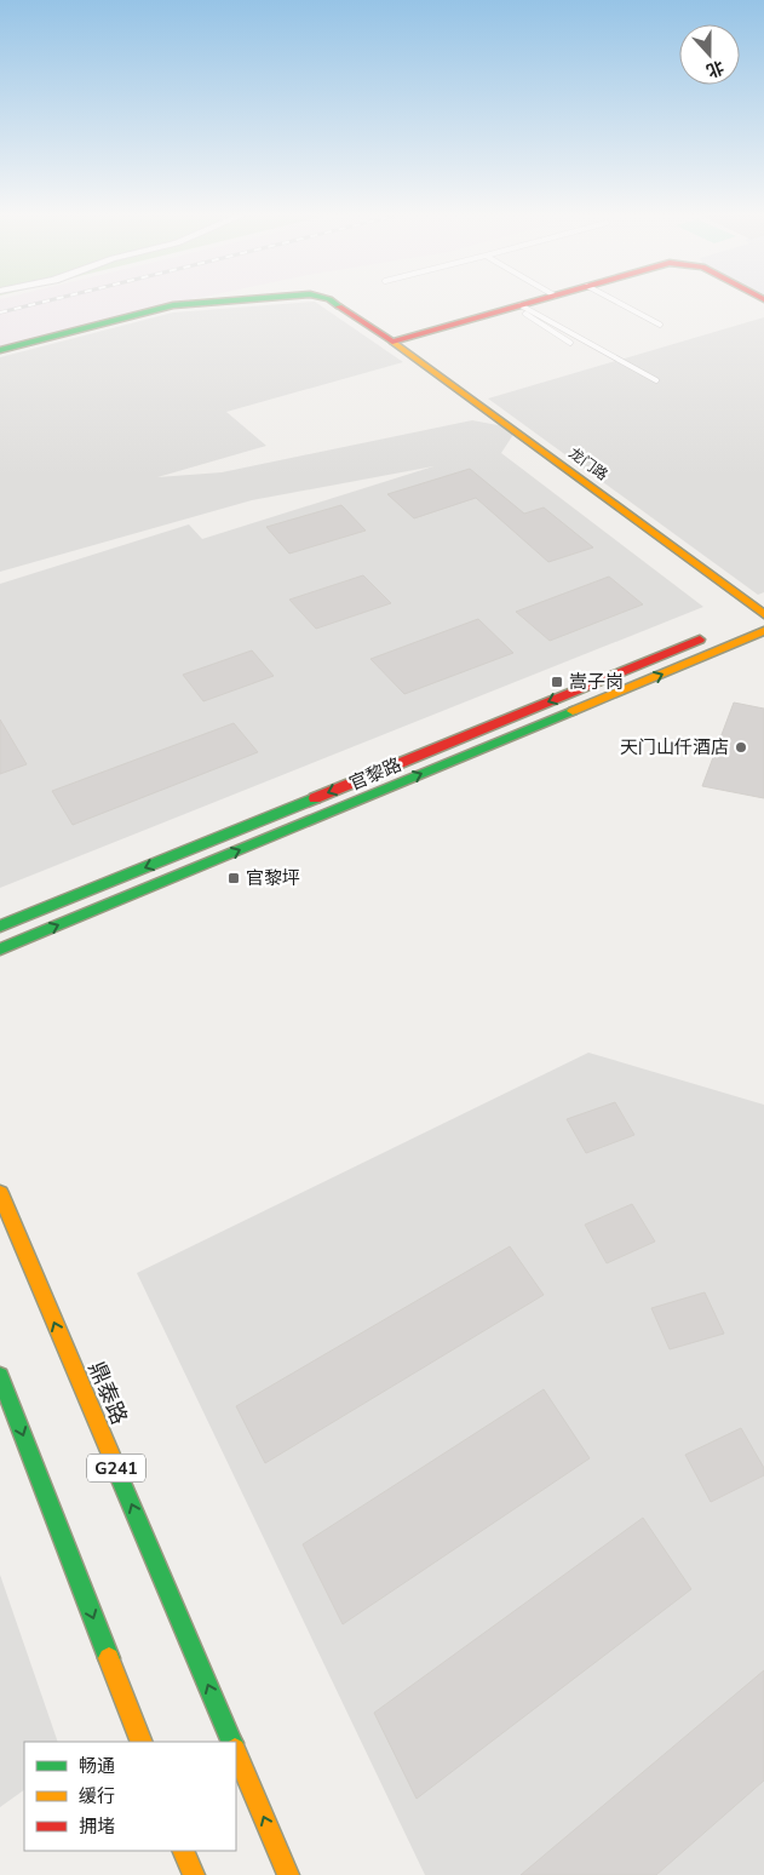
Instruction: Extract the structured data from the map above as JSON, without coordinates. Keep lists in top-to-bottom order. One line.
{"streets":{"main road":["龙门路","官黎路","鼎泰路","G241"]},"places":{"transit":["嵩子岗","官黎坪"],"other":["天门山仟酒店"]},"legend":["畅通","缓行","拥堵"],"north":"bottom"}
